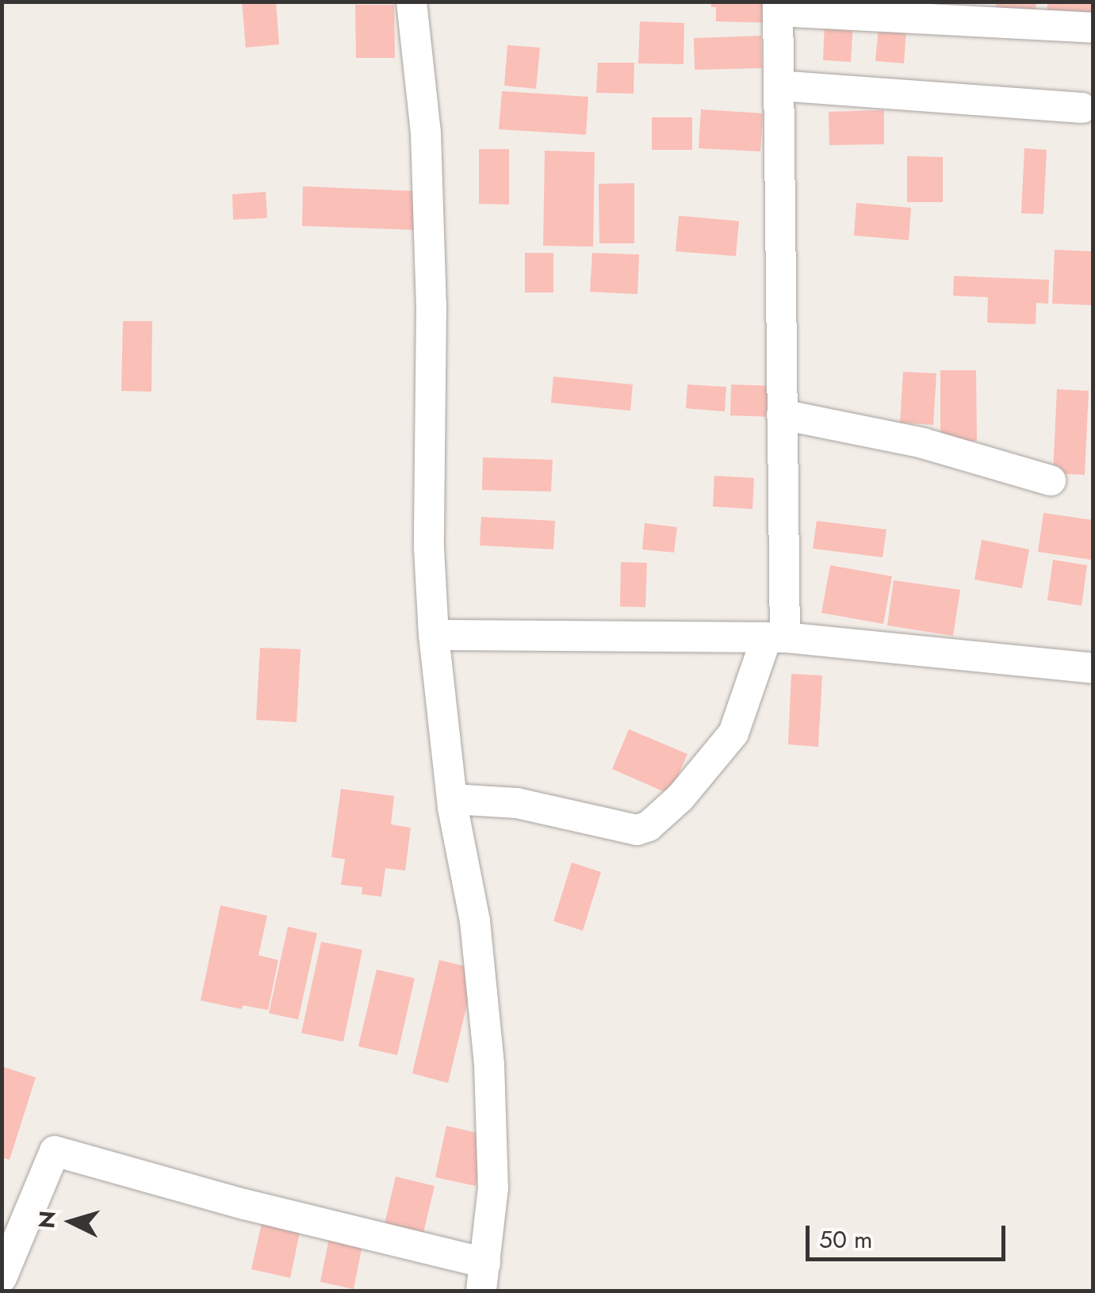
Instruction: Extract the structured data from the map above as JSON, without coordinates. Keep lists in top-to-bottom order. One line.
{"scale_bar":"50 m","north":"left"}
